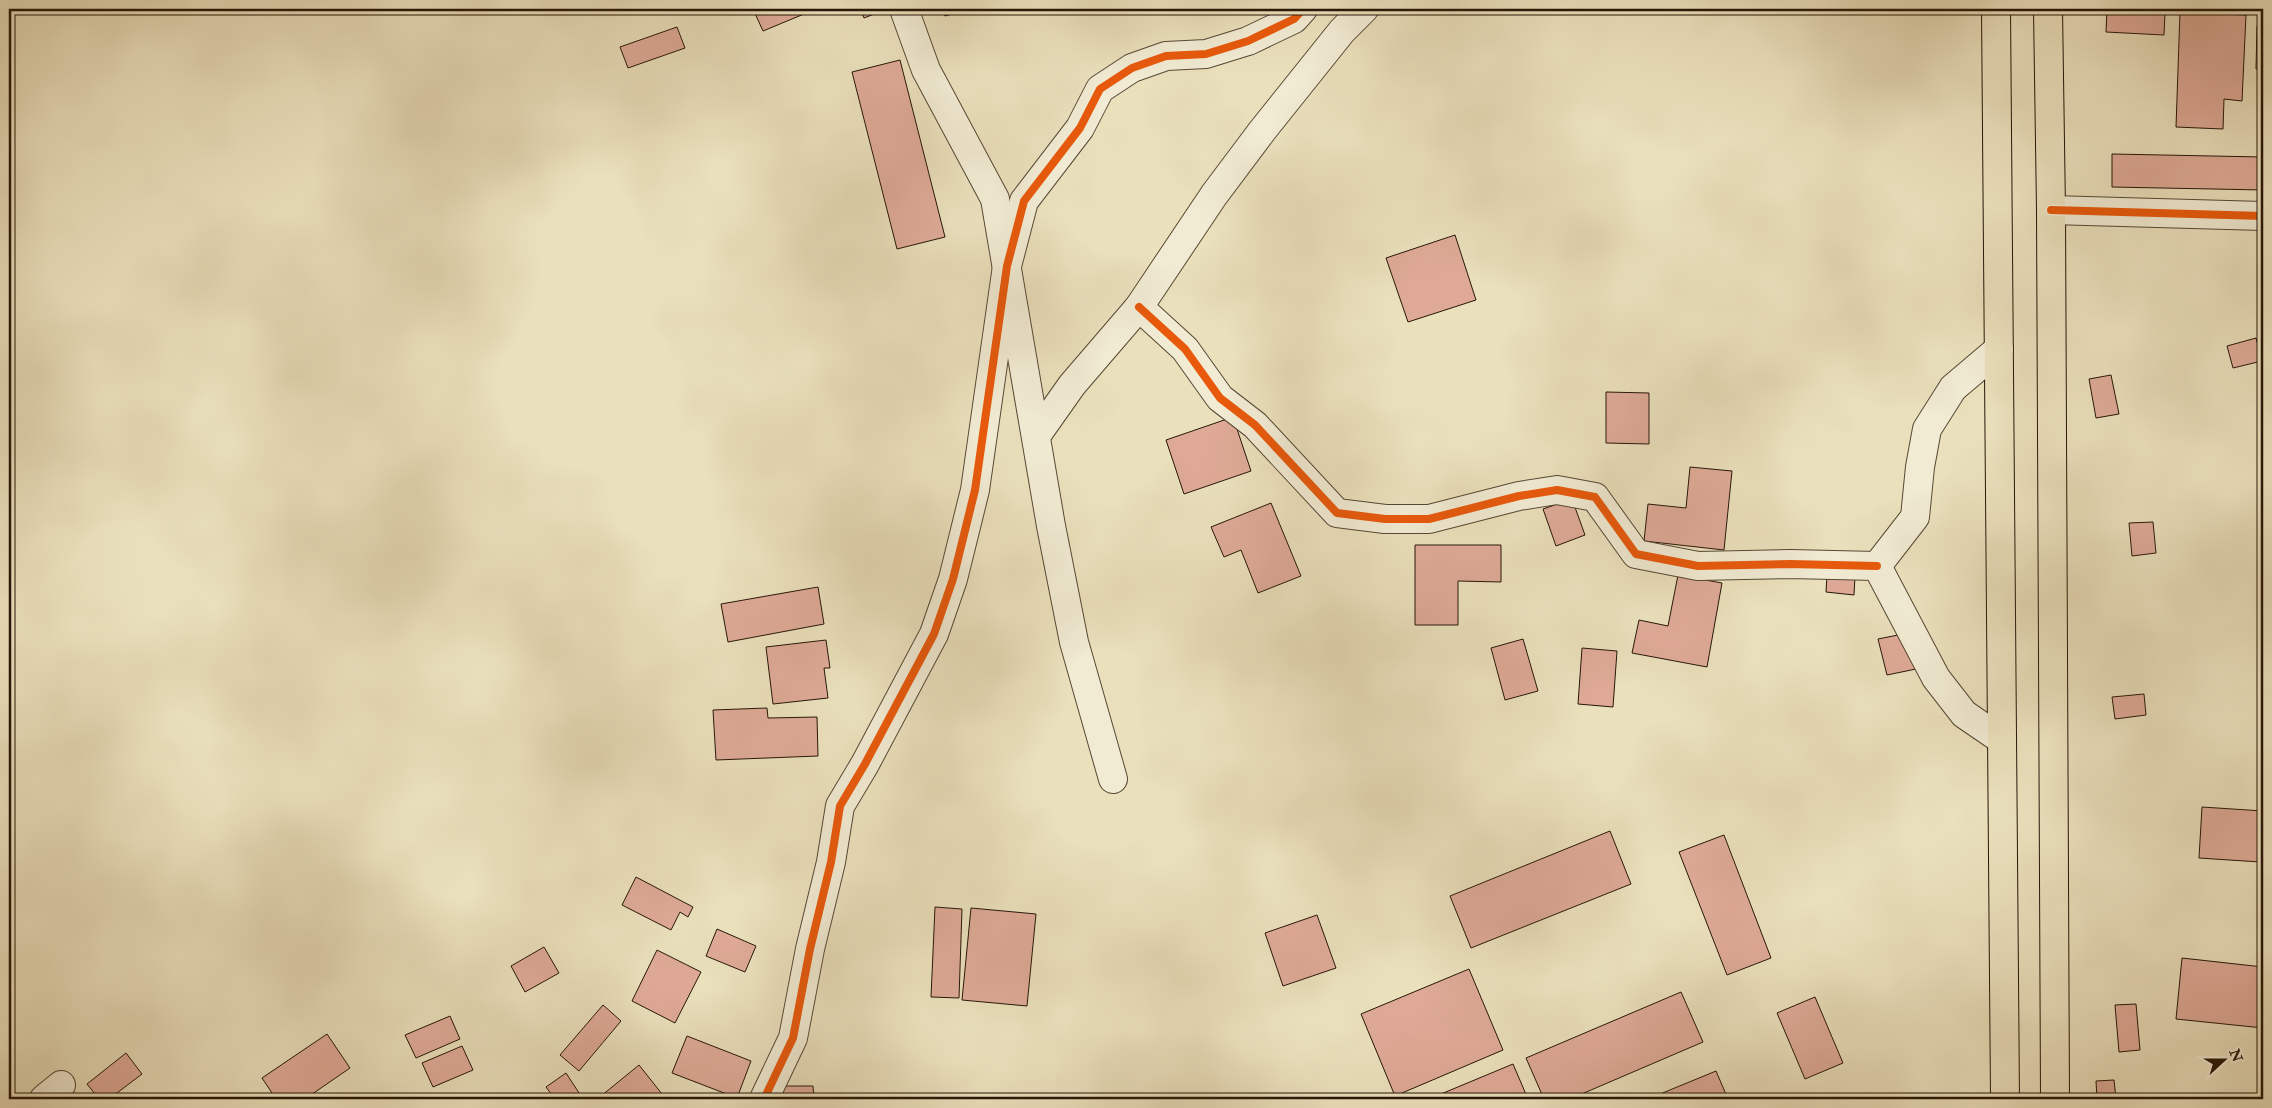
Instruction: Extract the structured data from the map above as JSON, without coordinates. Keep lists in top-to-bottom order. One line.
{"north":"right"}
